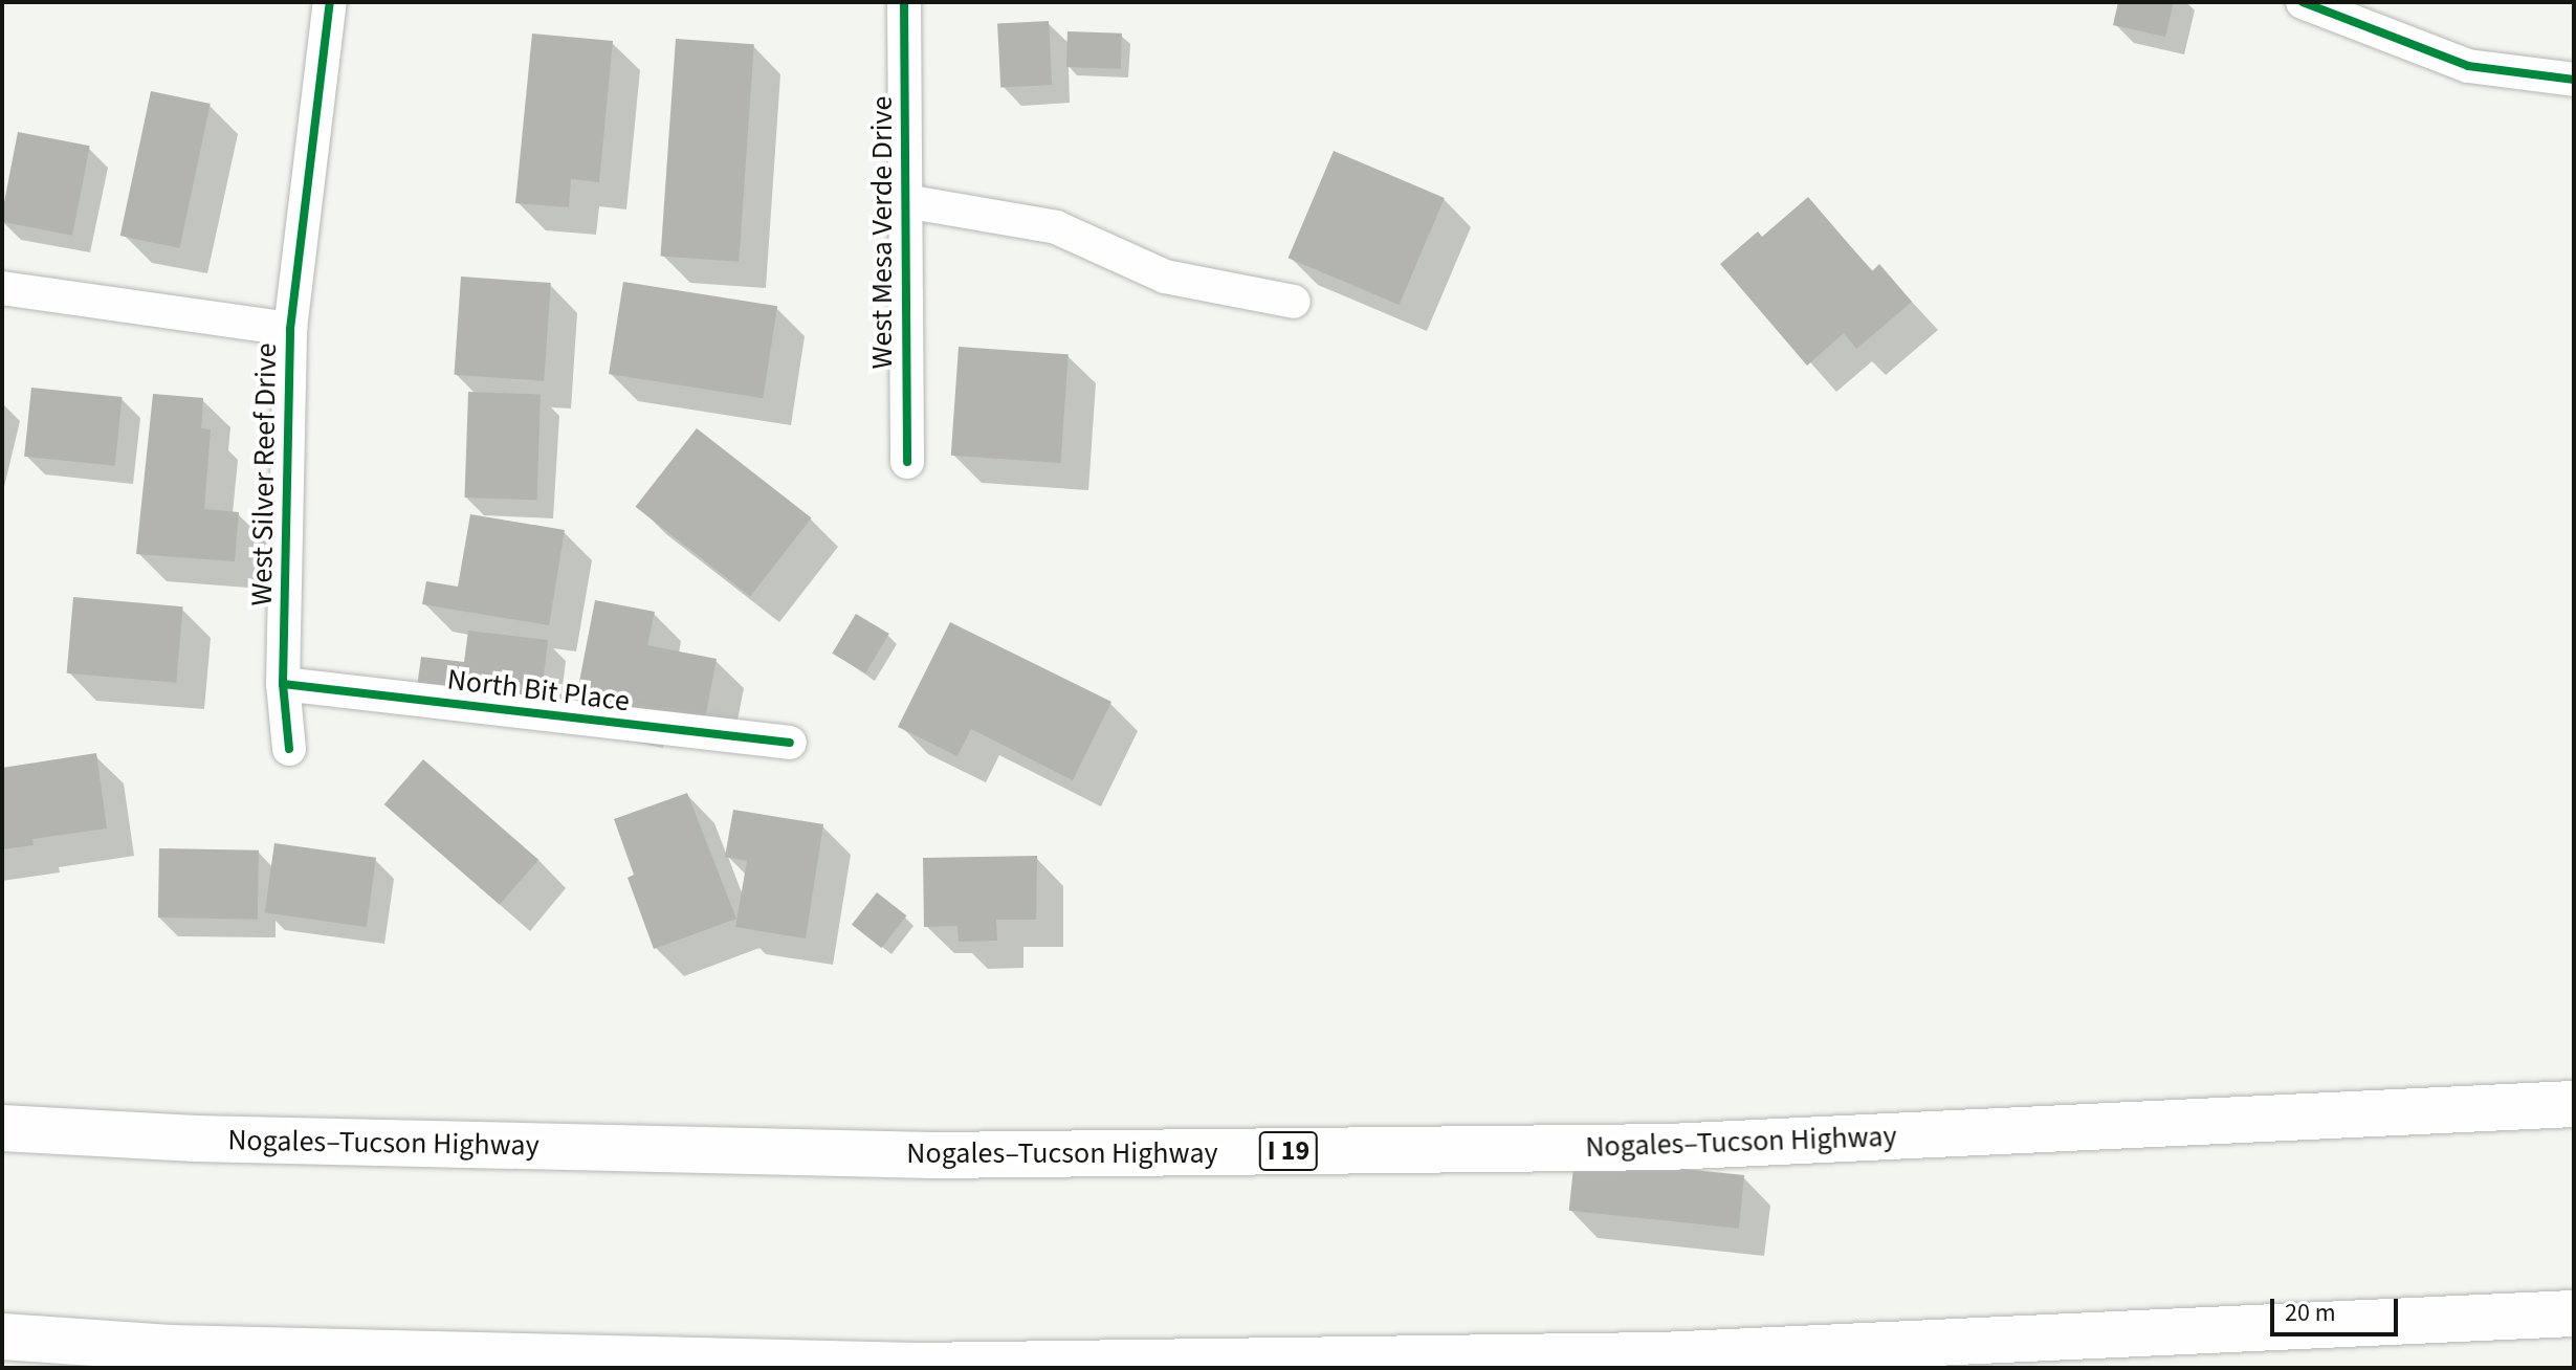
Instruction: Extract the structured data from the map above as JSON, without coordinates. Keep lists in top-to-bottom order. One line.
{"streets":{"highway":["Nogales–Tucson Highway","I 19"],"street":["West Mesa Verde Drive","West Silver Reef Drive","North Bit Place"]},"crossings":[["West Silver Reef Drive","North Bit Place"]],"scale_bar":"20 m"}
